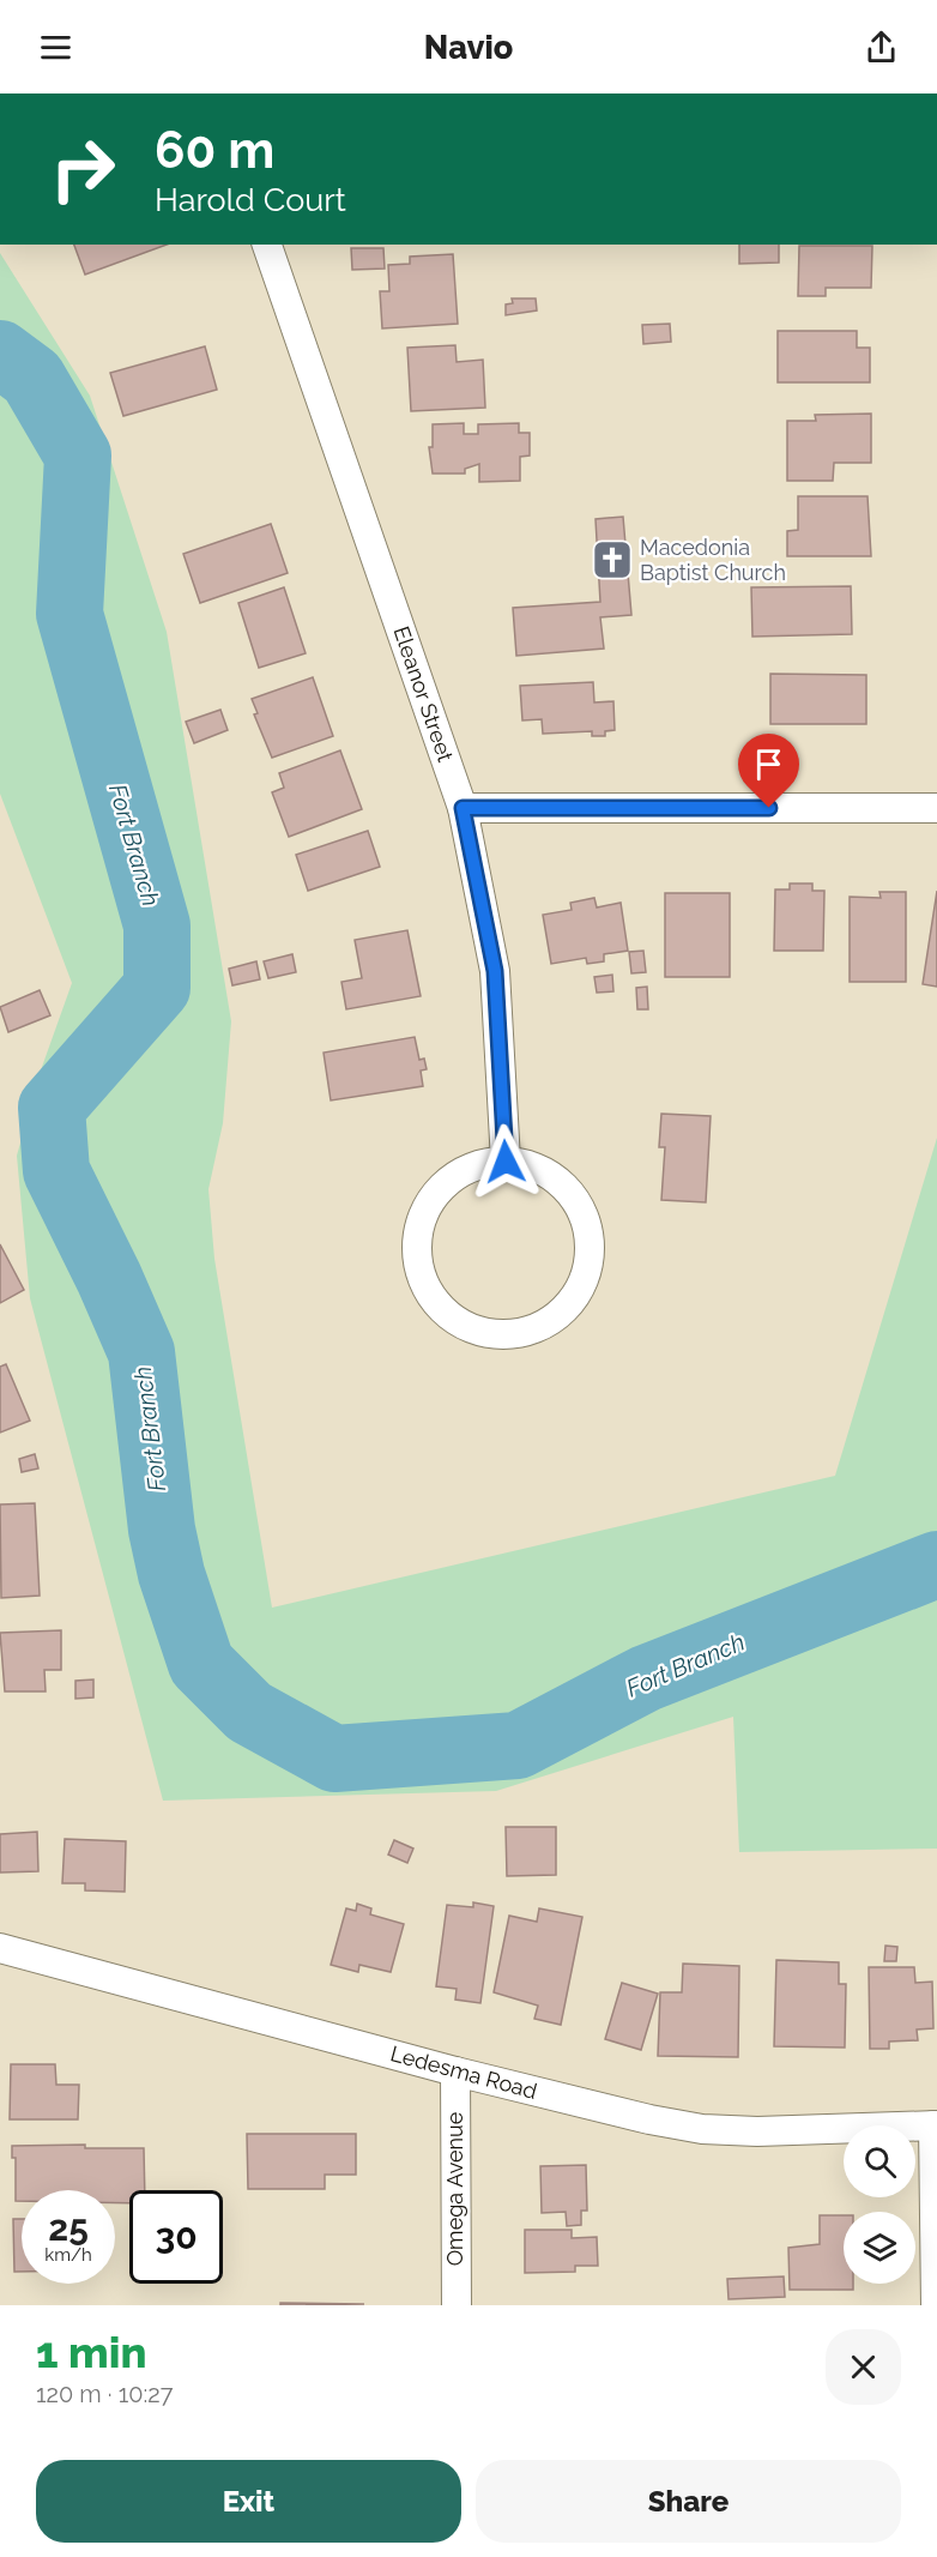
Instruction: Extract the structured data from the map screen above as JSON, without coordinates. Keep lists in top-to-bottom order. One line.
{"streets":{"street":["Eleanor Street","Ledesma Road","Omega Avenue"]},"crossings":[["Ledesma Road","Omega Avenue"]],"water":["Fort Branch"],"places":{"church":["Macedonia Baptist Church"]},"page":{"header":"Navio","turn":["60 m","Harold Court"],"speed":"25 km/h","limit":"30","heading":["1 min","120 m · 10:27"],"buttons":["Exit","Share"]}}
